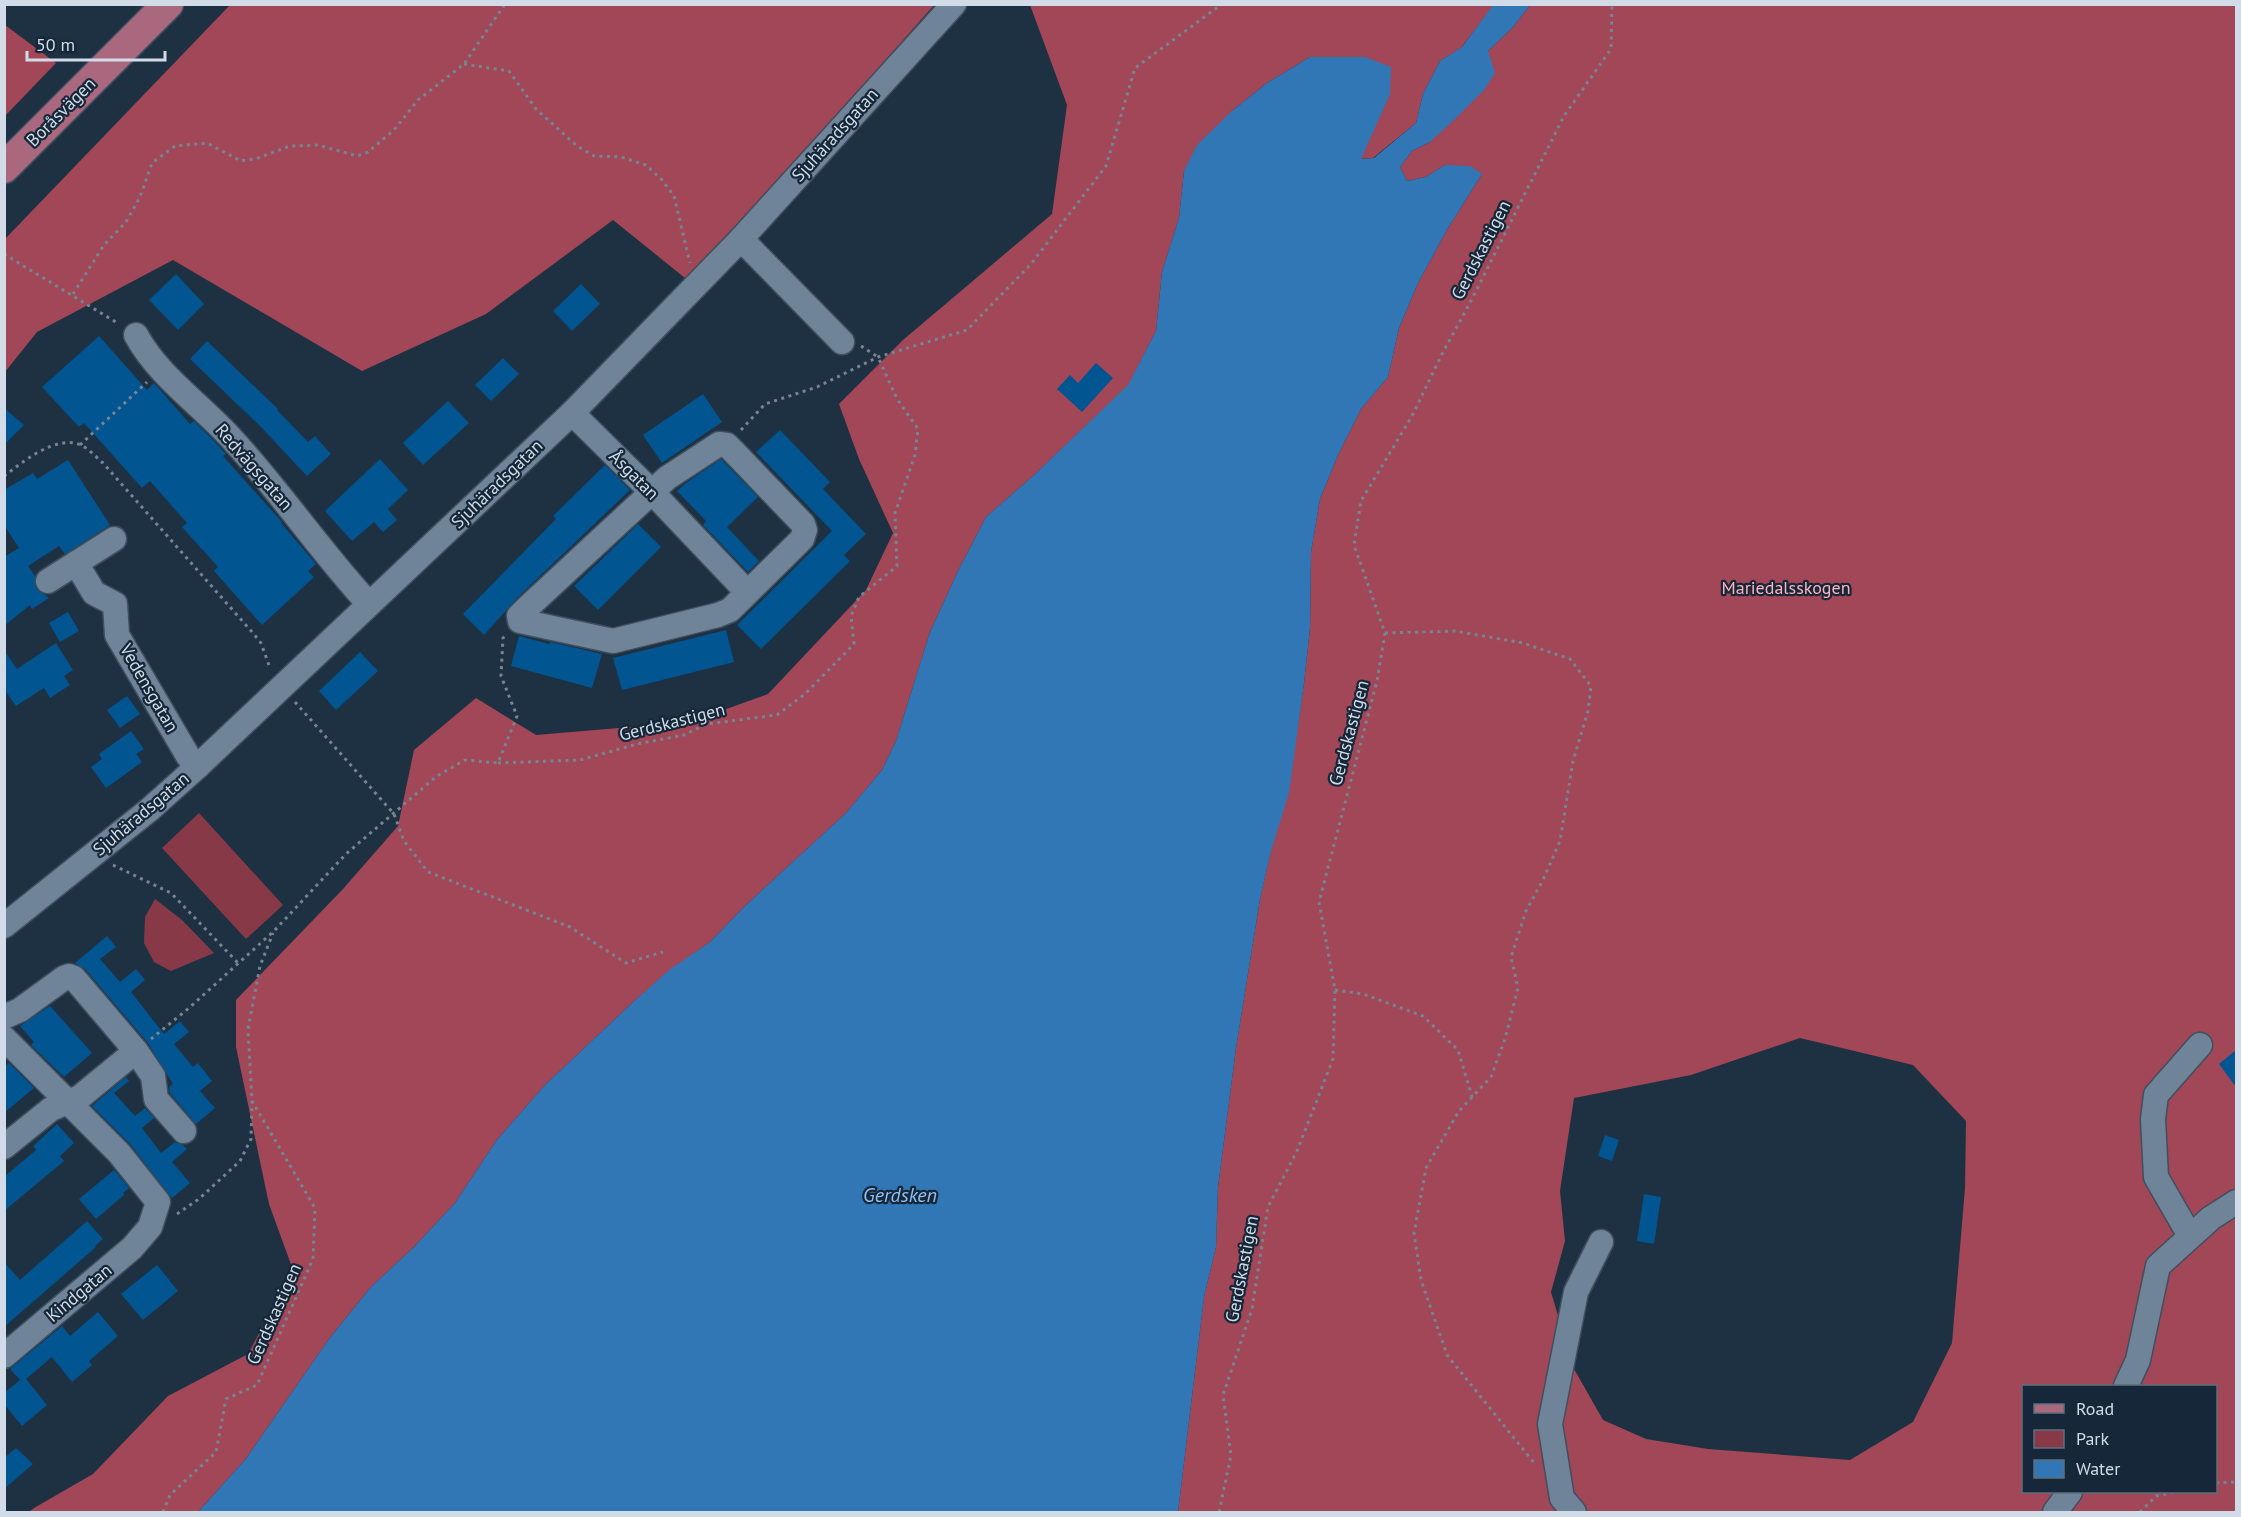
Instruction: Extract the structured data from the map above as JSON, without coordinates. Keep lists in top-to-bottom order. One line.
{"streets":{"main road":["Boråsvägen"],"street":["Sjuhäradsgatan","Redvägsgatan","Åsgatan","Vedensgatan","Kindgatan"],"path":["Gerdskastigen"]},"crossings":[["Sjuhäradsgatan","Redvägsgatan"],["Sjuhäradsgatan","Åsgatan"],["Sjuhäradsgatan","Vedensgatan"]],"water":["Gerdsken"],"parks":["Mariedalsskogen"],"legend":["Road","Park","Water"],"scale_bar":"50 m"}
